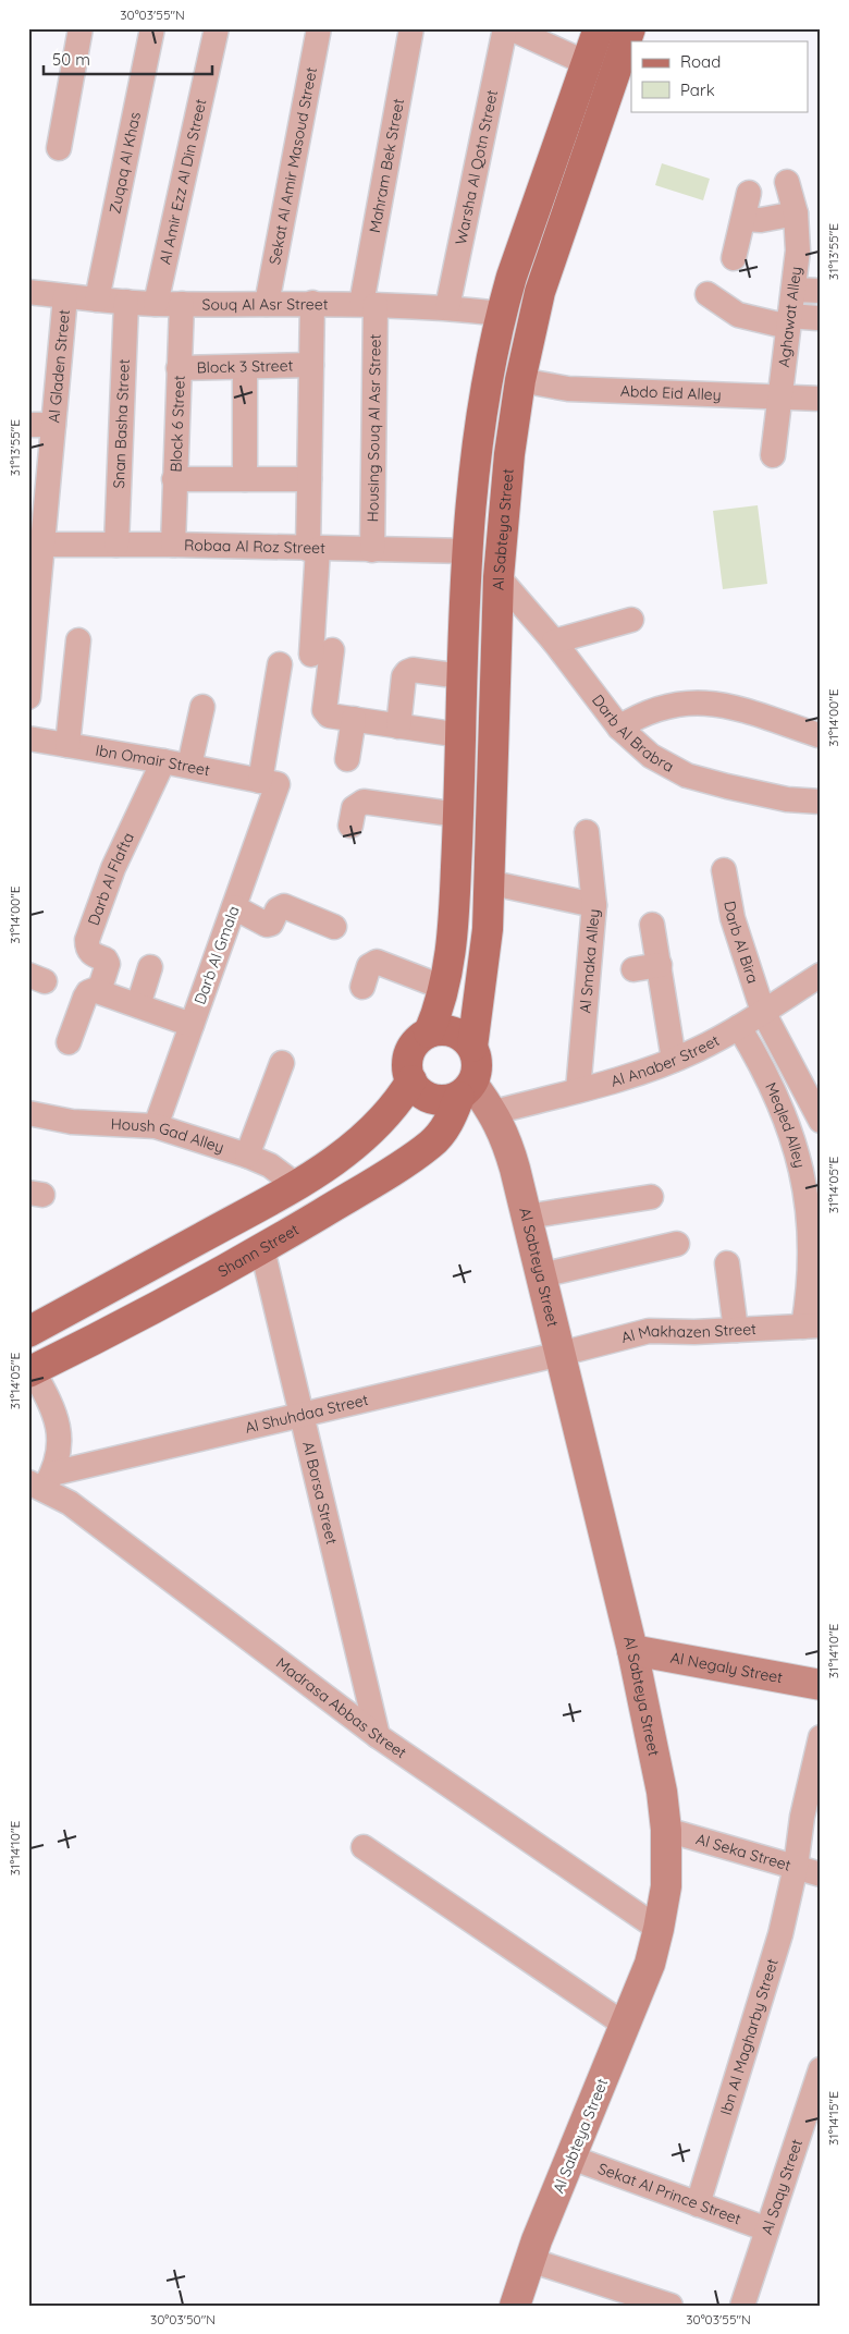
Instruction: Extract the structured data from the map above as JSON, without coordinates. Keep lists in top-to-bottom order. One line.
{"streets":{"main road":["Al Sabteya Street","Shann Street"],"street":["Zuqaq Al Khas","Sekat Al Amir Masoud Street","Mahram Bek Street","Warsha Al Qotn Street","Al Amir Ezz Al Din Street","Souq Al Asr Street","Aghawat Alley","Al Gladen Street","Block 3 Street","Abdo Eid Alley","Snan Basha Street","Block 6 Street","Housing Souq Al Asr Street","Robaa Al Roz Street","Darb Al Brabra","Ibn Omair Street","Darb Al Flafta","Darb Al Bira","Darb Al Gmala","Al Smaka Alley","Al Anaber Street","Meqled Alley","Housh Gad Alley","Al Makhazen Street","Al Shuhdaa Street","Al Borsa Street","Al Negaly Street","Madrasa Abbas Street","Al Seka Street","Ibn Al Magharby Street","Al Saqy Street","Sekat Al Prince Street"]},"crossings":[["Zuqaq Al Khas","Souq Al Asr Street"],["Sekat Al Amir Masoud Street","Souq Al Asr Street"],["Mahram Bek Street","Souq Al Asr Street"],["Mahram Bek Street","Housing Souq Al Asr Street"],["Warsha Al Qotn Street","Souq Al Asr Street"],["Al Amir Ezz Al Din Street","Souq Al Asr Street"],["Souq Al Asr Street","Al Gladen Street"],["Souq Al Asr Street","Snan Basha Street"],["Souq Al Asr Street","Block 6 Street"],["Souq Al Asr Street","Housing Souq Al Asr Street"],["Aghawat Alley","Abdo Eid Alley"],["Al Gladen Street","Robaa Al Roz Street"],["Block 3 Street","Block 6 Street"],["Abdo Eid Alley","Al Sabteya Street"],["Snan Basha Street","Robaa Al Roz Street"],["Block 6 Street","Robaa Al Roz Street"],["Housing Souq Al Asr Street","Robaa Al Roz Street"],["Al Sabteya Street","Darb Al Brabra"],["Al Sabteya Street","Al Anaber Street"],["Al Sabteya Street","Shann Street"],["Al Sabteya Street","Al Makhazen Street"],["Al Sabteya Street","Al Shuhdaa Street"],["Al Sabteya Street","Al Negaly Street"],["Al Sabteya Street","Madrasa Abbas Street"],["Al Sabteya Street","Al Seka Street"],["Al Sabteya Street","Sekat Al Prince Street"],["Ibn Omair Street","Darb Al Flafta"],["Ibn Omair Street","Darb Al Gmala"],["Darb Al Bira","Al Anaber Street"],["Darb Al Gmala","Housh Gad Alley"],["Al Smaka Alley","Al Anaber Street"],["Al Anaber Street","Meqled Alley"],["Meqled Alley","Al Makhazen Street"],["Shann Street","Al Borsa Street"],["Al Makhazen Street","Al Shuhdaa Street"],["Al Shuhdaa Street","Al Borsa Street"],["Al Shuhdaa Street","Madrasa Abbas Street"],["Al Borsa Street","Madrasa Abbas Street"],["Al Seka Street","Ibn Al Magharby Street"],["Ibn Al Magharby Street","Sekat Al Prince Street"],["Al Saqy Street","Sekat Al Prince Street"]],"legend":["Road","Park"],"scale_bar":"50 m","coordinates":["30°03'55\"N","31°13'55\"E","31°14'00\"E","31°14'05\"E","31°14'10\"E","31°14'15\"E","30°03'50\"N"]}
